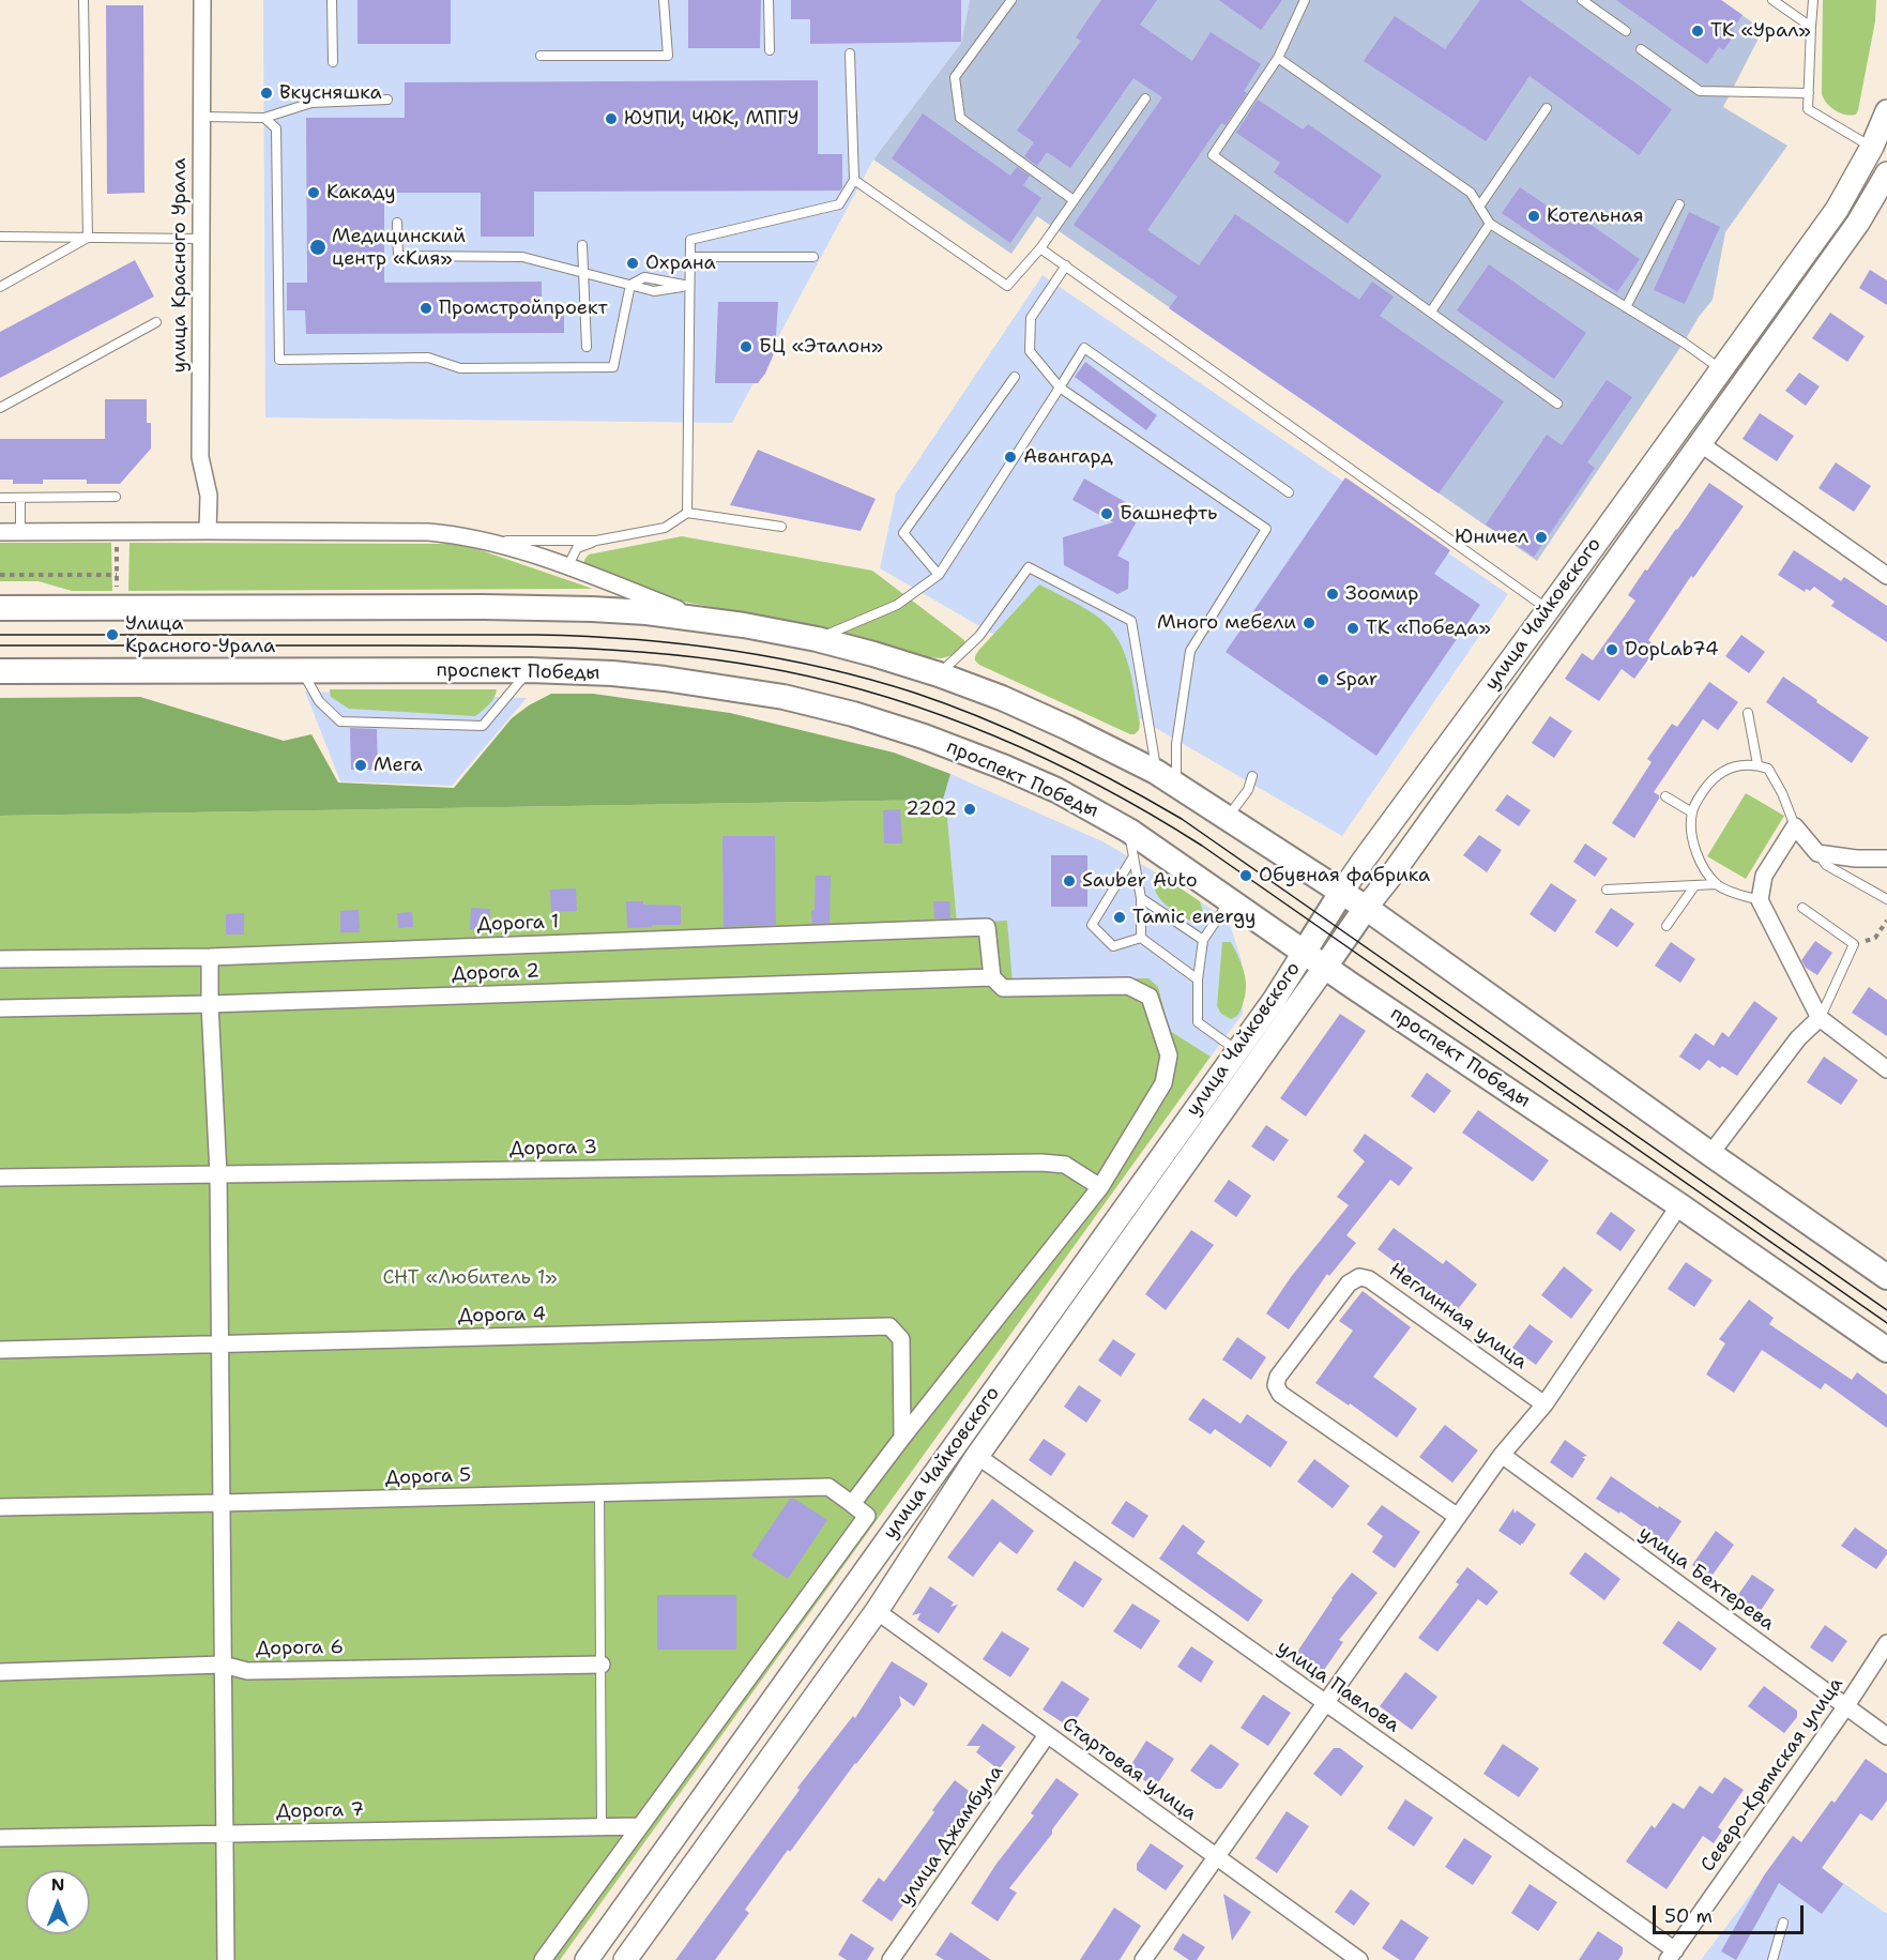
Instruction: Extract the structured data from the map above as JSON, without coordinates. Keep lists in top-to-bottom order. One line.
{"streets":{"main road":["улица Чайковского","проспект Победы"],"street":["улица Красного Урала","Дорога 1","Дорога 2","Дорога 3","Дорога 4","Неглинная улица","Дорога 5","улица Бехтерева","Дорога 6","улица Павлова","Стартовая улица","Северо-Крымская улица","Дорога 7","улица Джамбула"]},"crossings":[["улица Чайковского","проспект Победы"],["улица Чайковского","улица Павлова"],["улица Чайковского","Стартовая улица"],["Дорога 1","Дорога 2"],["улица Бехтерева","Северо-Крымская улица"],["улица Павлова","Северо-Крымская улица"],["Стартовая улица","улица Джамбула"]],"parks":["СНТ «Любитель 1»"],"places":["ТК «Урал»","Вкусняшка","ЮУПИ, ЧЮК, МПГУ","Какаду","Котельная","Медицинский центр «Кия»","Охрана","Промстройпроект","БЦ «Эталон»","Авангард","Башнефть","Юничел","Зоомир","Много мебели","ТК «Победа»","Улица Красного Урала","DopLab74","Spar","Мега","2202","Обувная фабрика","Sauber Auto","Tamic energy"],"scale_bar":"50 m","north":"top"}
